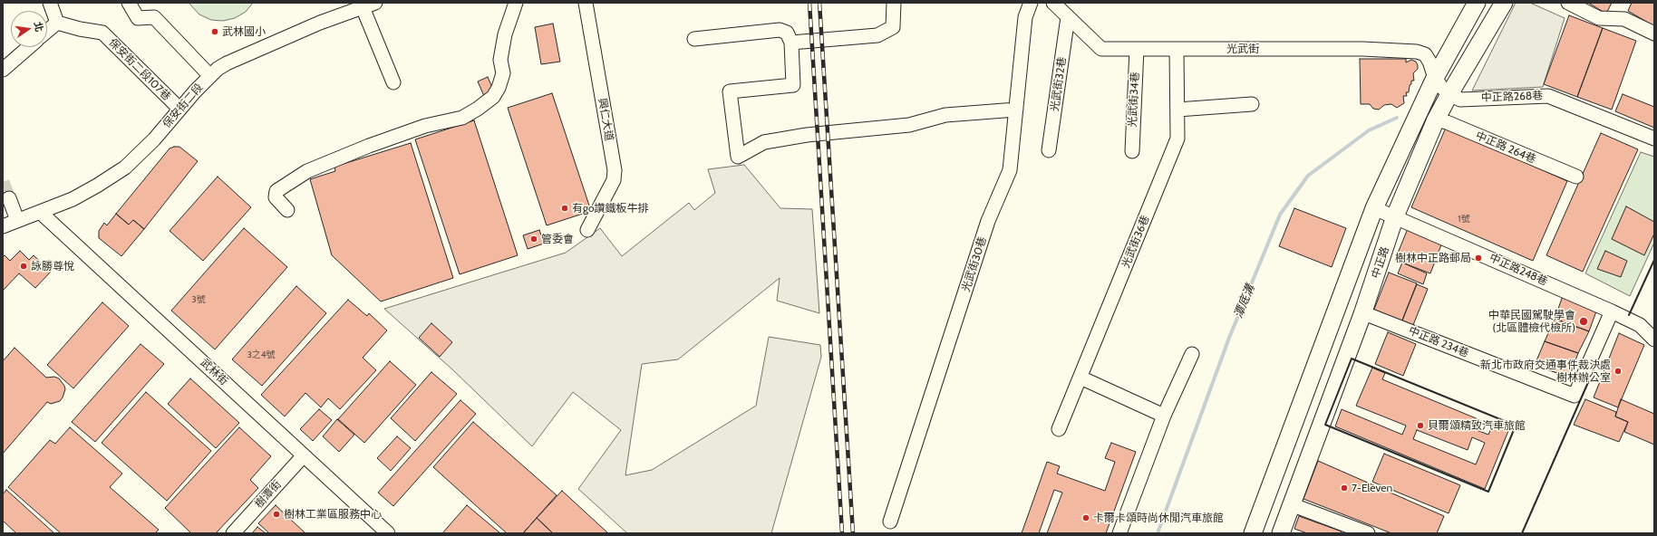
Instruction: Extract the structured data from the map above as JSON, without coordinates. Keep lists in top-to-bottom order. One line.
{"streets":{"main road":["中正路"],"street":["光武街","保安街二段107巷","光武街32巷","中正路268巷","光武街34巷","保安街二段","興仁大道","中正路 264巷","光武街36巷","光武街30巷","中正路248巷","中正路 234巷","武林街","樹潭街"]},"crossings":[["光武街","光武街32巷"],["光武街","光武街34巷"],["光武街","光武街36巷"],["保安街二段107巷","保安街二段"],["中正路268巷","中正路"],["保安街二段","武林街"],["中正路 264巷","中正路"],["中正路","中正路248巷"],["中正路","中正路 234巷"],["中正路248巷","中正路 234巷"],["武林街","樹潭街"]],"water":["潭底溝"],"places":["武林國小","有go讚鐵板牛排","管委會","樹林中正路郵局","詠勝尊悅","中華民國駕駛學會 (北區體檢代檢所)","新北市政府交通事件裁決處 樹林辦公室","貝爾頌精致汽車旅館","7-Eleven","樹林工業區服務中心","卡爾卡頌時尚休閒汽車旅館"],"house_numbers":["1號","3號","3之4號"],"north":"right"}
